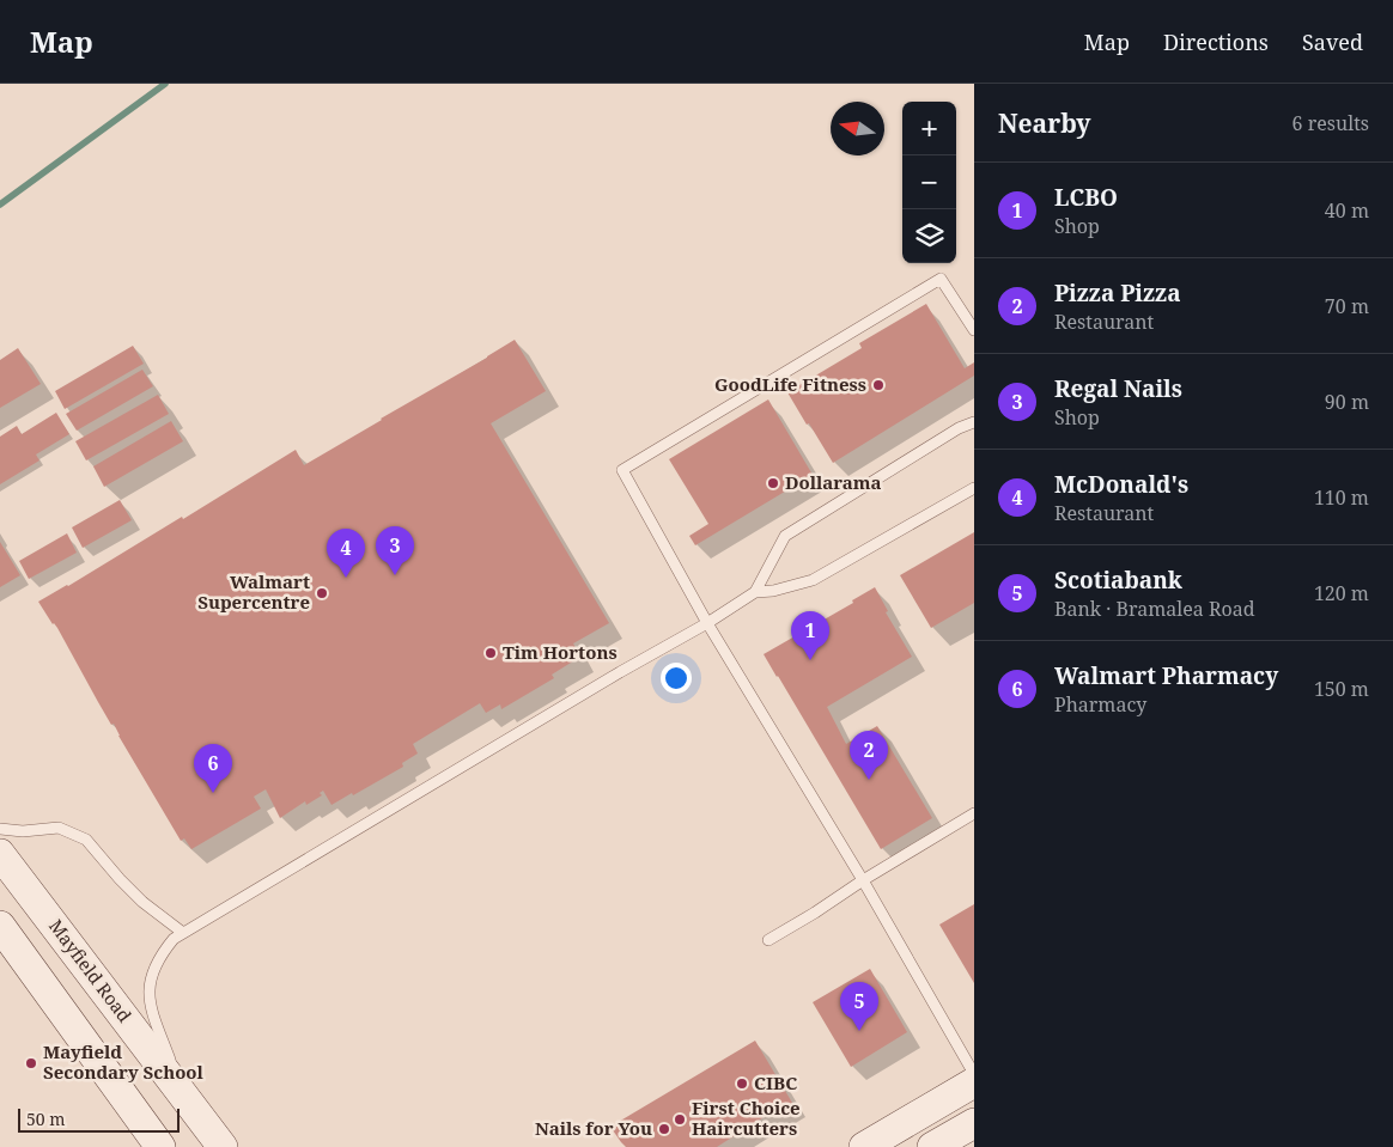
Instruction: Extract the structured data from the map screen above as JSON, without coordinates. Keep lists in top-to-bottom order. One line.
{"streets":{"main road":["Mayfield Road"]},"places":["GoodLife Fitness","Dollarama","Walmart Supercentre","Tim Hortons","Mayfield Secondary School","CIBC","First Choice Haircutters","Nails for You"],"scale_bar":"50 m","north":"left","page":{"header":"Map","nav":["Map","Directions","Saved"],"heading":["Nearby","6 results"],"map_buttons":["+","−"],"list":[{"mark":"1","name":"LCBO","note":"Shop","value":"40 m"},{"mark":"2","name":"Pizza Pizza","note":"Restaurant","value":"70 m"},{"mark":"3","name":"Regal Nails","note":"Shop","value":"90 m"},{"mark":"4","name":"McDonald's","note":"Restaurant","value":"110 m"},{"mark":"5","name":"Scotiabank","note":"Bank · Bramalea Road","value":"120 m"},{"mark":"6","name":"Walmart Pharmacy","note":"Pharmacy","value":"150 m"}],"pins":["3","4","1","2","6","5"],"scale":"50 m"}}
